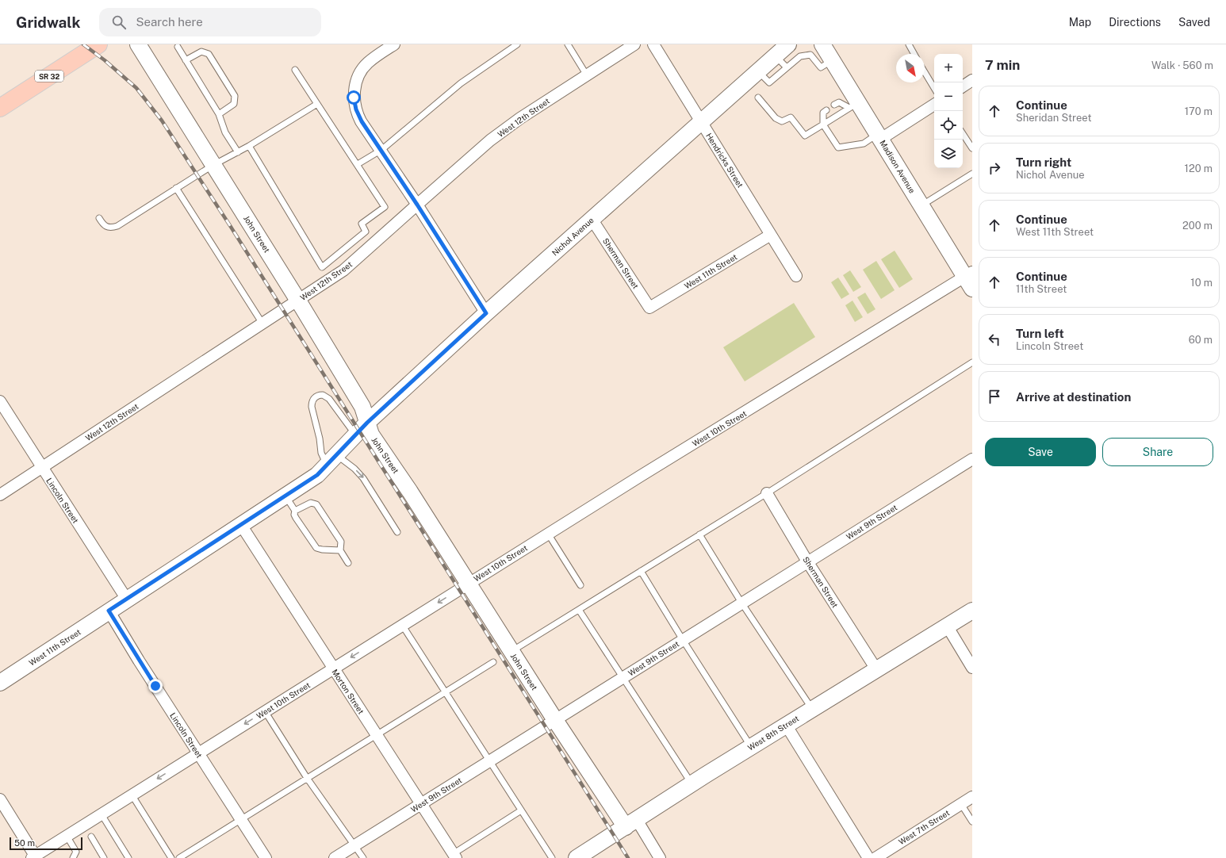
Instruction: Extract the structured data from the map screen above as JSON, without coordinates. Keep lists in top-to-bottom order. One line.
{"streets":{"main road":["SR 32"],"street":["West 12th Street","Hendricks Street","Madison Avenue","John Street","Nichol Avenue","Sherman Street","West 11th Street","West 10th Street","Lincoln Street","West 9th Street","Morton Street","West 8th Street","West 7th Street"]},"crossings":[["West 12th Street","John Street"],["West 12th Street","Lincoln Street"],["Hendricks Street","Nichol Avenue"],["Hendricks Street","West 11th Street"],["Madison Avenue","West 10th Street"],["John Street","Nichol Avenue"],["John Street","West 10th Street"],["John Street","West 9th Street"],["John Street","West 8th Street"],["Nichol Avenue","Sherman Street"],["Sherman Street","West 11th Street"],["Sherman Street","West 9th Street"],["Sherman Street","West 8th Street"],["West 11th Street","Lincoln Street"],["West 10th Street","Lincoln Street"],["West 10th Street","Morton Street"],["West 9th Street","Morton Street"]],"scale_bar":"50 m","north":"bottom right","page":{"header":"Gridwalk","search":"Search here","nav":["Map","Directions","Saved"],"heading":["7 min","Walk · 560 m"],"map_buttons":["+","−"],"list":[["Continue","Sheridan Street","170 m"],["Turn right","Nichol Avenue","120 m"],["Continue","West 11th Street","200 m"],["Continue","11th Street","10 m"],["Turn left","Lincoln Street","60 m"],"Arrive at destination"],"buttons":["Save","Share"],"scale":"50 m"}}
